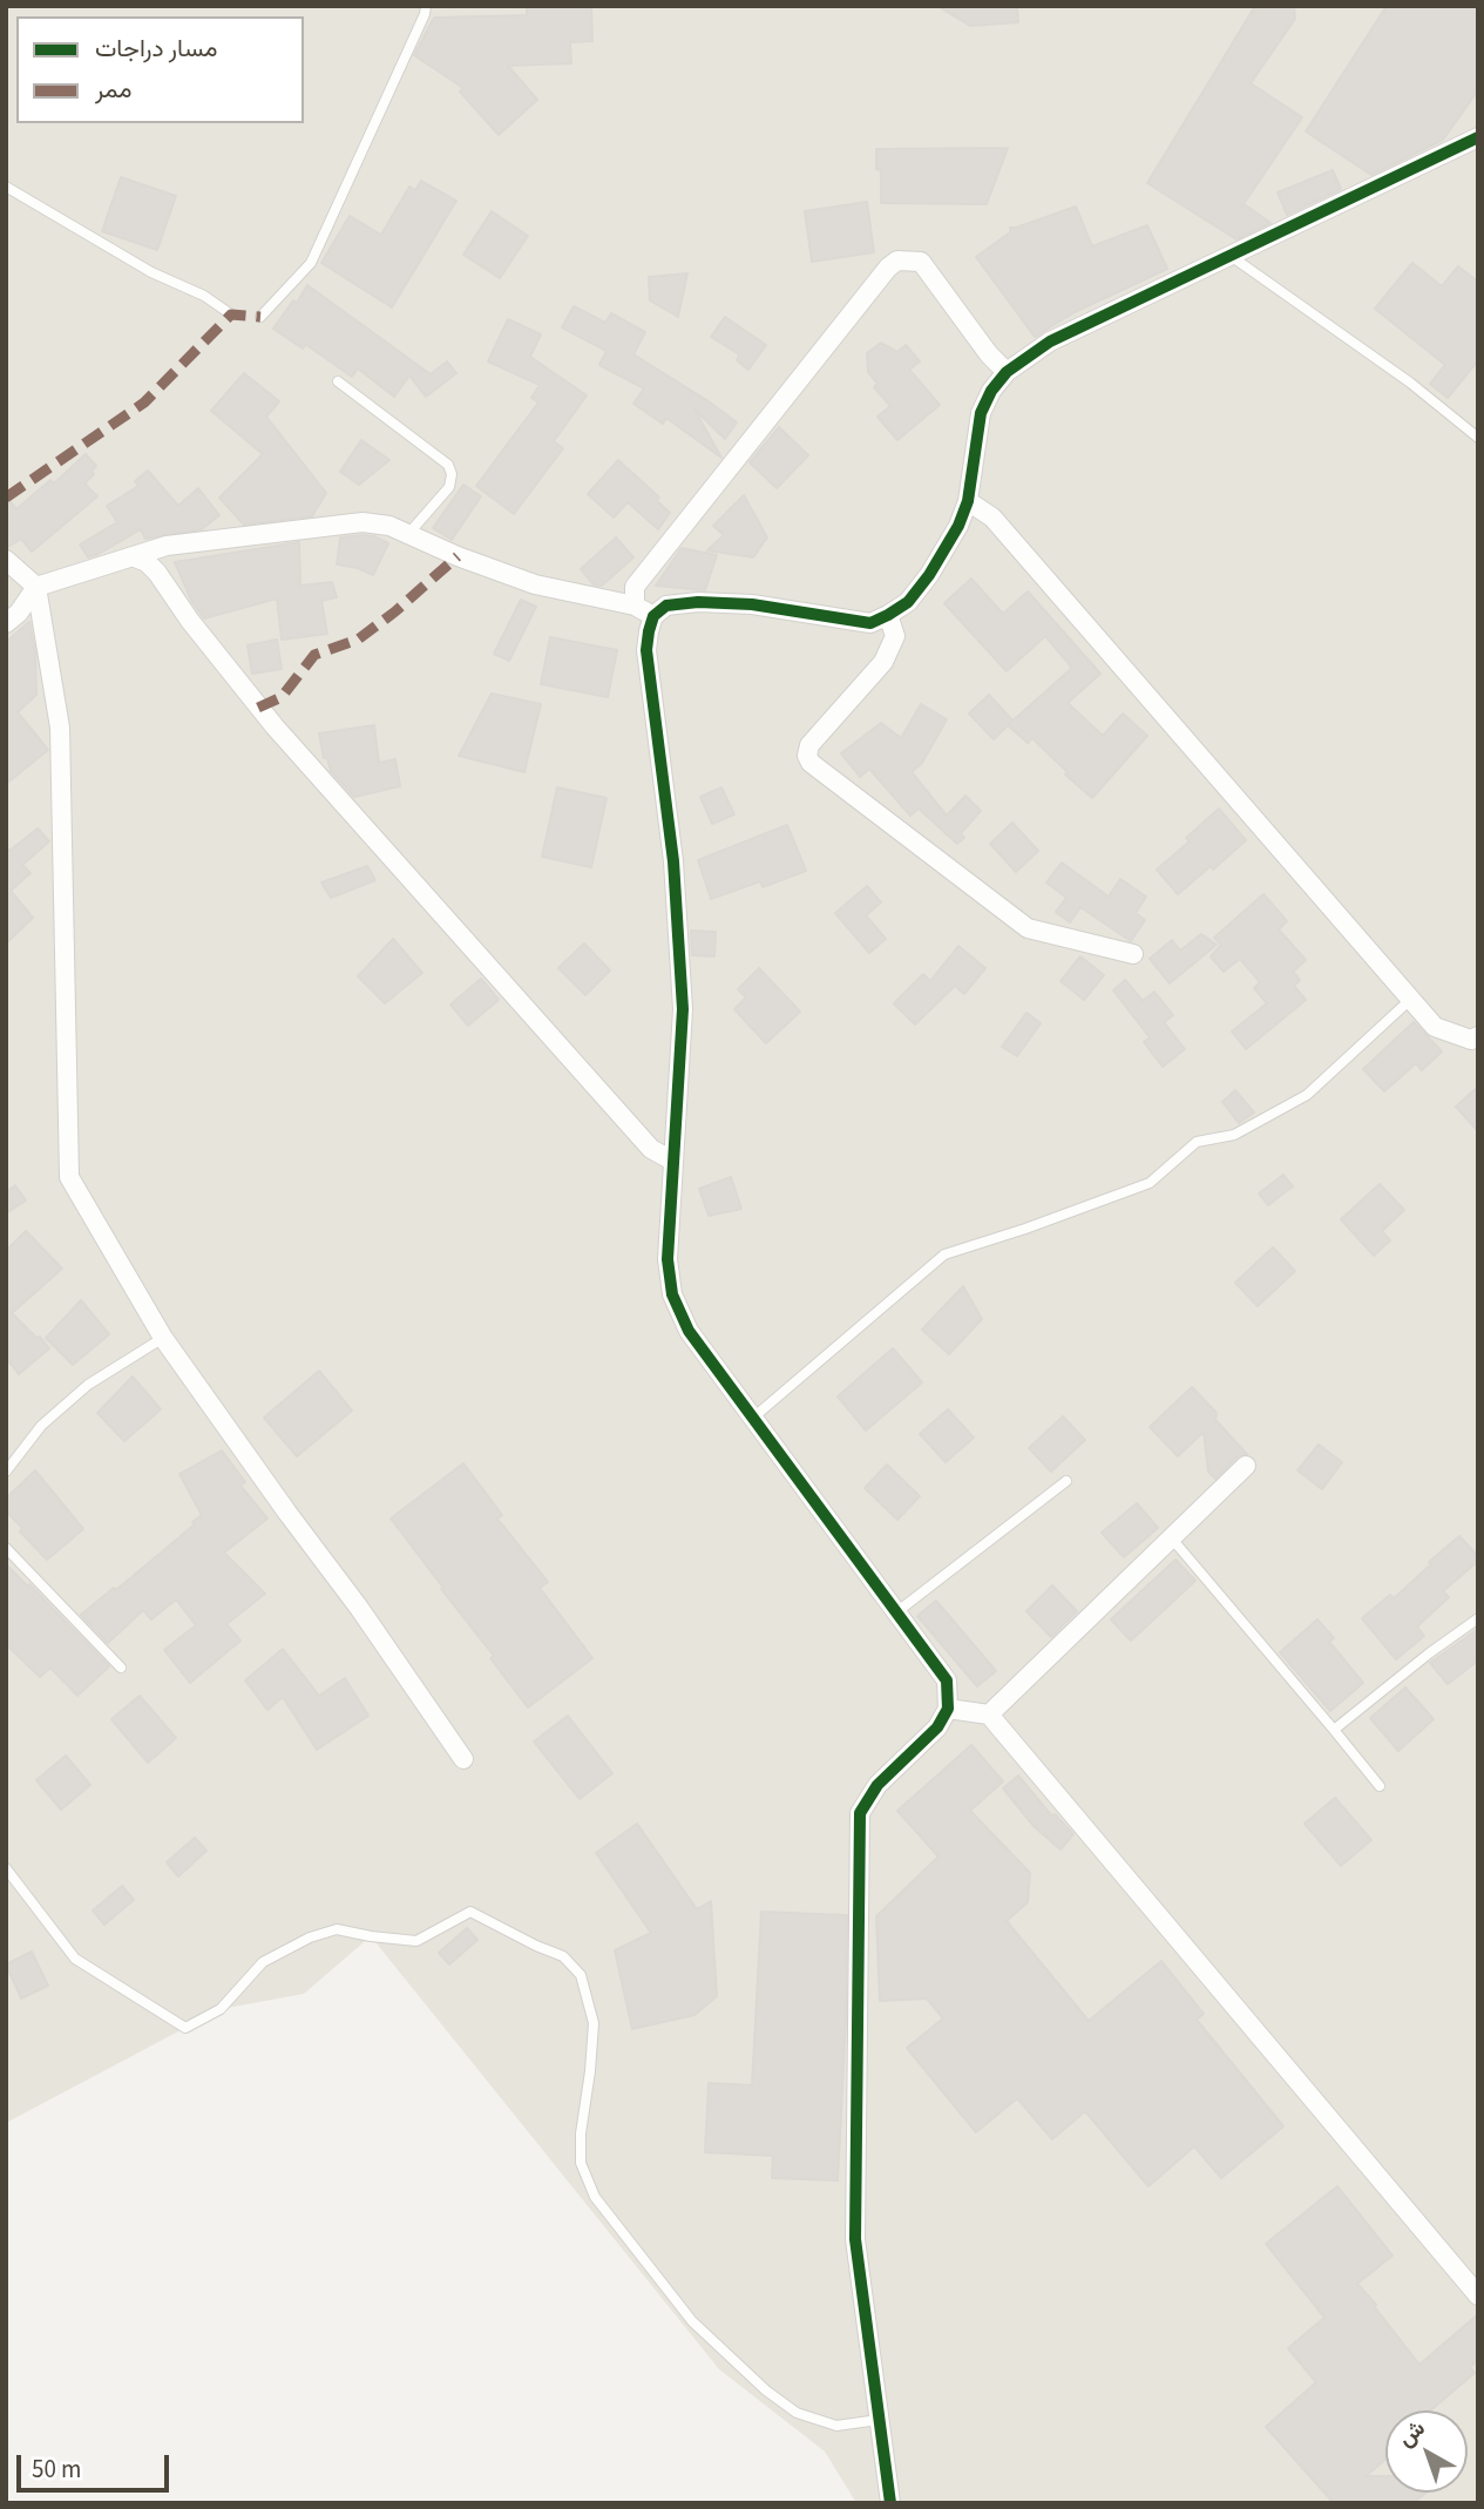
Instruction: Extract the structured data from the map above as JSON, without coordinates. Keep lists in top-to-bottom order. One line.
{"legend":["مسار دراجات","ممر"],"scale_bar":"50 m","north":"top left"}
